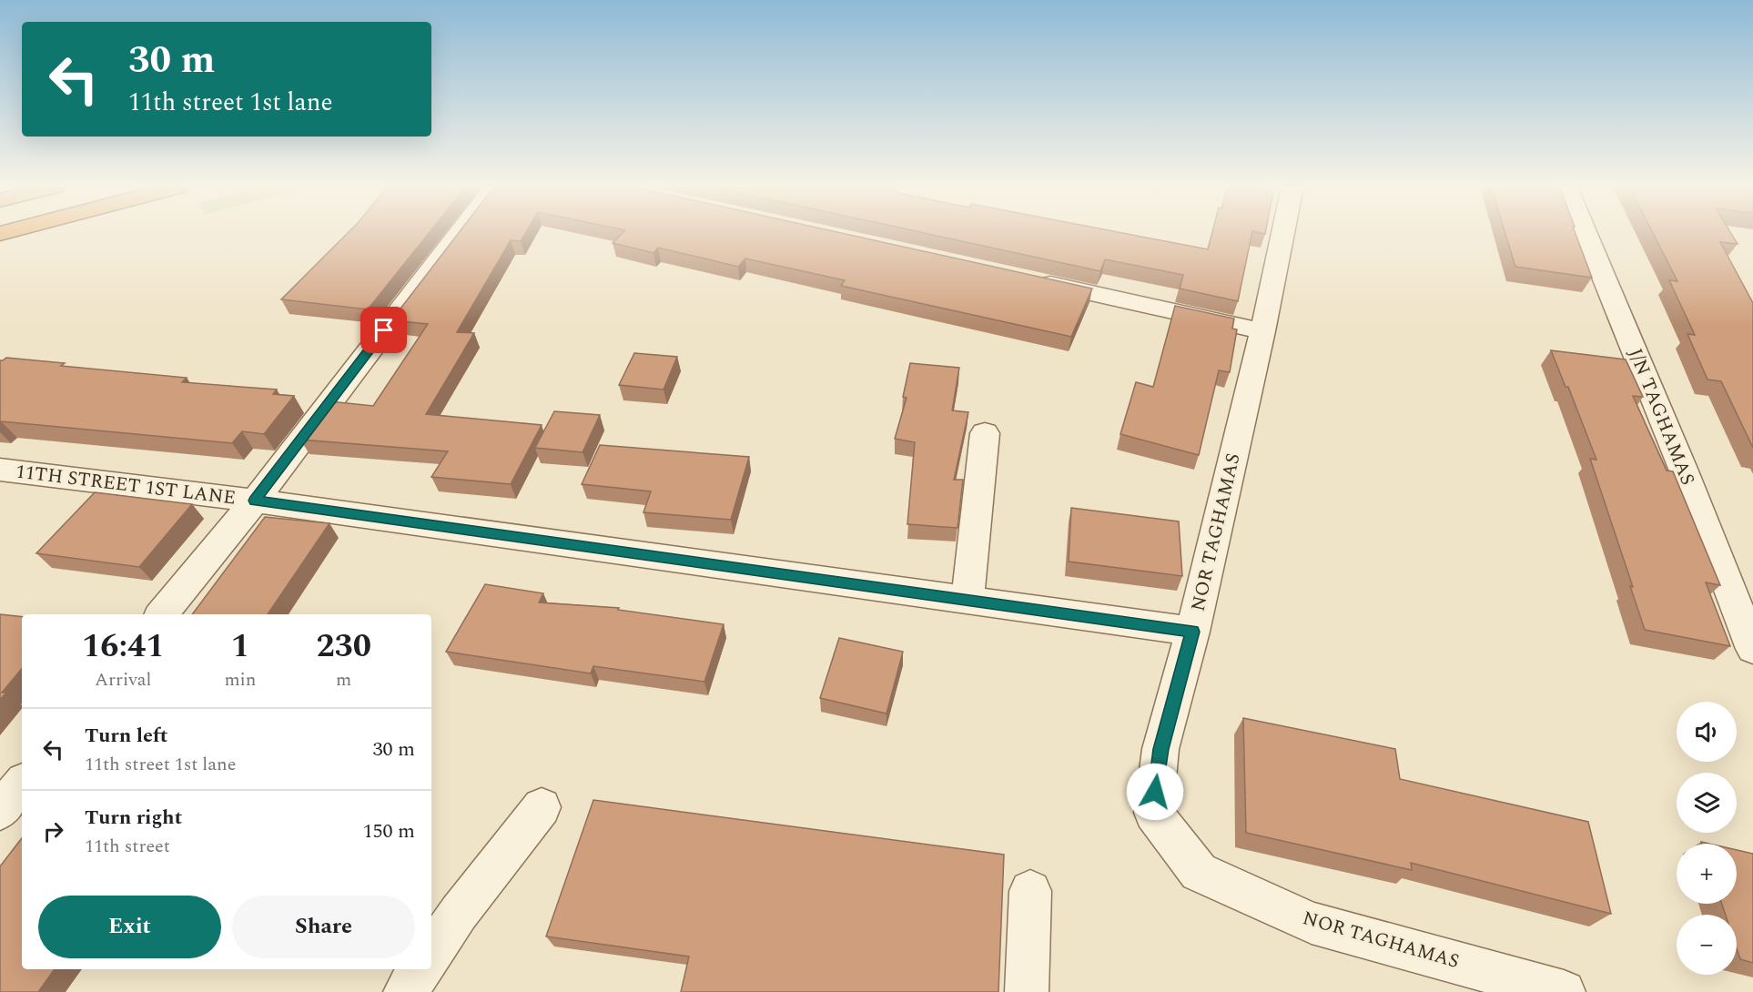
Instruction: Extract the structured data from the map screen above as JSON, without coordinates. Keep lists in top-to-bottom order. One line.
{"streets":{"street":["J/N TAGHAMAS","11TH STREET 1ST LANE","NOR TAGHAMAS"]},"crossings":[["11TH STREET 1ST LANE","NOR TAGHAMAS"]],"page":{"turn":["30 m","11th street 1st lane"],"eta":["16:41","Arrival","1","min","230","m"],"map_buttons":["+","−"],"list":[{"name":"Turn left","note":"11th street 1st lane","value":"30 m"},{"name":"Turn right","note":"11th street","value":"150 m"}],"buttons":["Exit","Share"]}}
